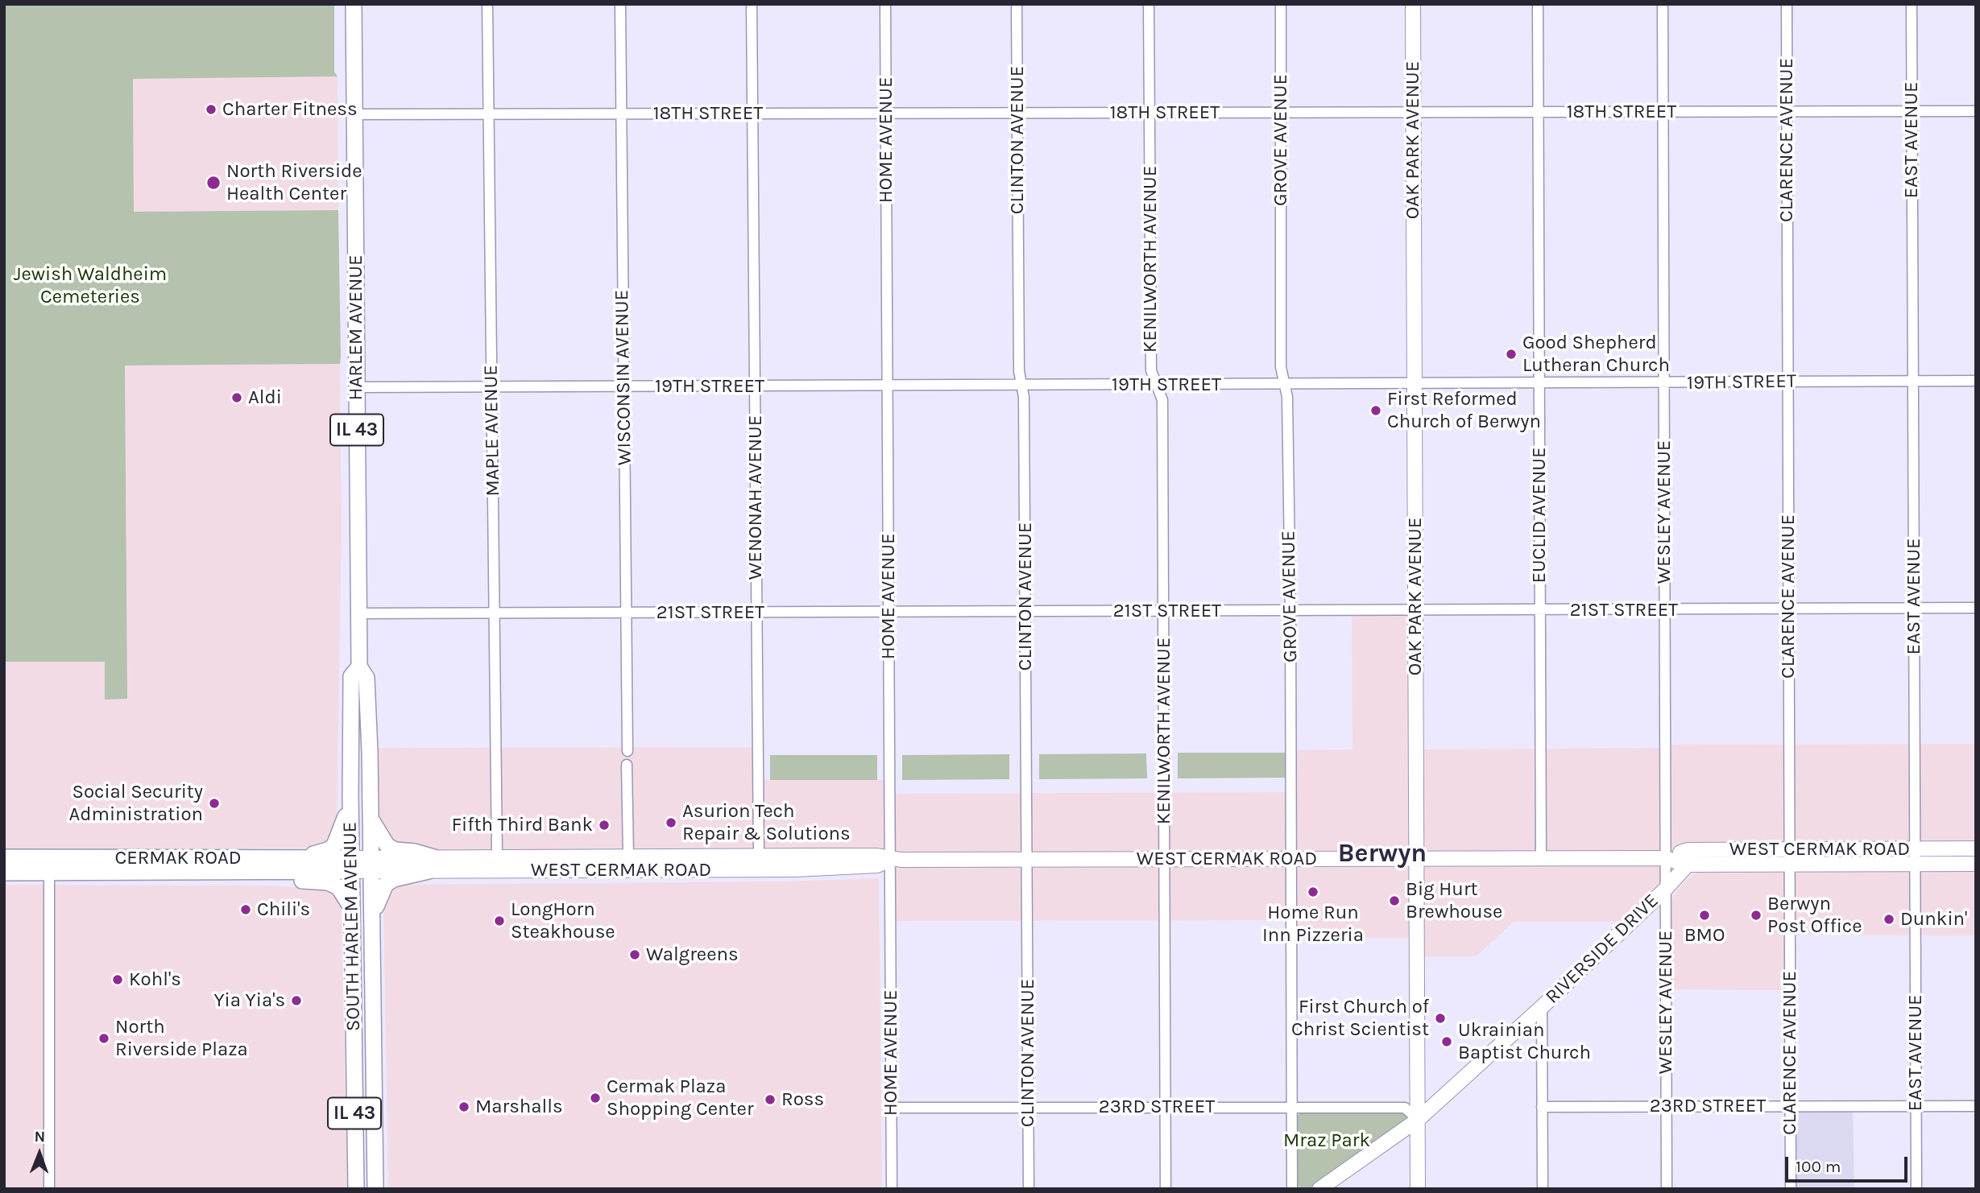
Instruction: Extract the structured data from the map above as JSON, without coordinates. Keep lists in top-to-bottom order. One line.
{"streets":{"main road":["OAK PARK AVENUE","HARLEM AVENUE","IL 43","WEST CERMAK ROAD","CERMAK ROAD","SOUTH HARLEM AVENUE","RIVERSIDE DRIVE"],"street":["18TH STREET","HOME AVENUE","CLINTON AVENUE","GROVE AVENUE","CLARENCE AVENUE","EAST AVENUE","KENILWORTH AVENUE","WISCONSIN AVENUE","19TH STREET","MAPLE AVENUE","WENONAH AVENUE","WESLEY AVENUE","EUCLID AVENUE","21ST STREET","23RD STREET"]},"crossings":[["18TH STREET","HOME AVENUE"],["18TH STREET","CLINTON AVENUE"],["18TH STREET","GROVE AVENUE"],["18TH STREET","OAK PARK AVENUE"],["18TH STREET","CLARENCE AVENUE"],["18TH STREET","EAST AVENUE"],["18TH STREET","KENILWORTH AVENUE"],["18TH STREET","HARLEM AVENUE"],["18TH STREET","WISCONSIN AVENUE"],["18TH STREET","MAPLE AVENUE"],["18TH STREET","WENONAH AVENUE"],["18TH STREET","WESLEY AVENUE"],["18TH STREET","EUCLID AVENUE"],["HOME AVENUE","19TH STREET"],["HOME AVENUE","21ST STREET"],["HOME AVENUE","WEST CERMAK ROAD"],["HOME AVENUE","23RD STREET"],["CLINTON AVENUE","19TH STREET"],["CLINTON AVENUE","21ST STREET"],["CLINTON AVENUE","WEST CERMAK ROAD"],["CLINTON AVENUE","23RD STREET"],["GROVE AVENUE","19TH STREET"],["GROVE AVENUE","21ST STREET"],["GROVE AVENUE","WEST CERMAK ROAD"],["GROVE AVENUE","23RD STREET"],["OAK PARK AVENUE","19TH STREET"],["OAK PARK AVENUE","21ST STREET"],["OAK PARK AVENUE","WEST CERMAK ROAD"],["OAK PARK AVENUE","RIVERSIDE DRIVE"],["OAK PARK AVENUE","23RD STREET"],["CLARENCE AVENUE","19TH STREET"],["CLARENCE AVENUE","21ST STREET"],["CLARENCE AVENUE","WEST CERMAK ROAD"],["CLARENCE AVENUE","23RD STREET"],["EAST AVENUE","19TH STREET"],["EAST AVENUE","21ST STREET"],["EAST AVENUE","WEST CERMAK ROAD"],["EAST AVENUE","23RD STREET"],["KENILWORTH AVENUE","19TH STREET"],["KENILWORTH AVENUE","21ST STREET"],["KENILWORTH AVENUE","WEST CERMAK ROAD"],["KENILWORTH AVENUE","23RD STREET"],["HARLEM AVENUE","19TH STREET"],["HARLEM AVENUE","21ST STREET"],["HARLEM AVENUE","SOUTH HARLEM AVENUE"],["WISCONSIN AVENUE","19TH STREET"],["WISCONSIN AVENUE","21ST STREET"],["19TH STREET","MAPLE AVENUE"],["19TH STREET","WENONAH AVENUE"],["19TH STREET","WESLEY AVENUE"],["19TH STREET","EUCLID AVENUE"],["MAPLE AVENUE","21ST STREET"],["MAPLE AVENUE","WEST CERMAK ROAD"],["WENONAH AVENUE","21ST STREET"],["WENONAH AVENUE","WEST CERMAK ROAD"],["WESLEY AVENUE","21ST STREET"],["WESLEY AVENUE","WEST CERMAK ROAD"],["WESLEY AVENUE","RIVERSIDE DRIVE"],["WESLEY AVENUE","23RD STREET"],["EUCLID AVENUE","21ST STREET"],["EUCLID AVENUE","WEST CERMAK ROAD"],["21ST STREET","SOUTH HARLEM AVENUE"],["WEST CERMAK ROAD","CERMAK ROAD"],["WEST CERMAK ROAD","SOUTH HARLEM AVENUE"],["WEST CERMAK ROAD","RIVERSIDE DRIVE"],["CERMAK ROAD","SOUTH HARLEM AVENUE"],["RIVERSIDE DRIVE","23RD STREET"]],"districts":["Berwyn"],"parks":["Jewish Waldheim Cemeteries","Mraz Park"],"places":["Charter Fitness","North Riverside Health Center","Good Shepherd Lutheran Church","Aldi","First Reformed Church of Berwyn","Social Security Administration","Asurion Tech Repair & Solutions","Fifth Third Bank","Home Run Inn Pizzeria","Big Hurt Brewhouse","Chili's","BMO","Berwyn Post Office","Dunkin'","LongHorn Steakhouse","Walgreens","Kohl's","Yia Yia's","First Church of Christ Scientist","North Riverside Plaza","Ukrainian Baptist Church","Cermak Plaza Shopping Center","Ross","Marshalls"],"scale_bar":"100 m","north":"top"}
